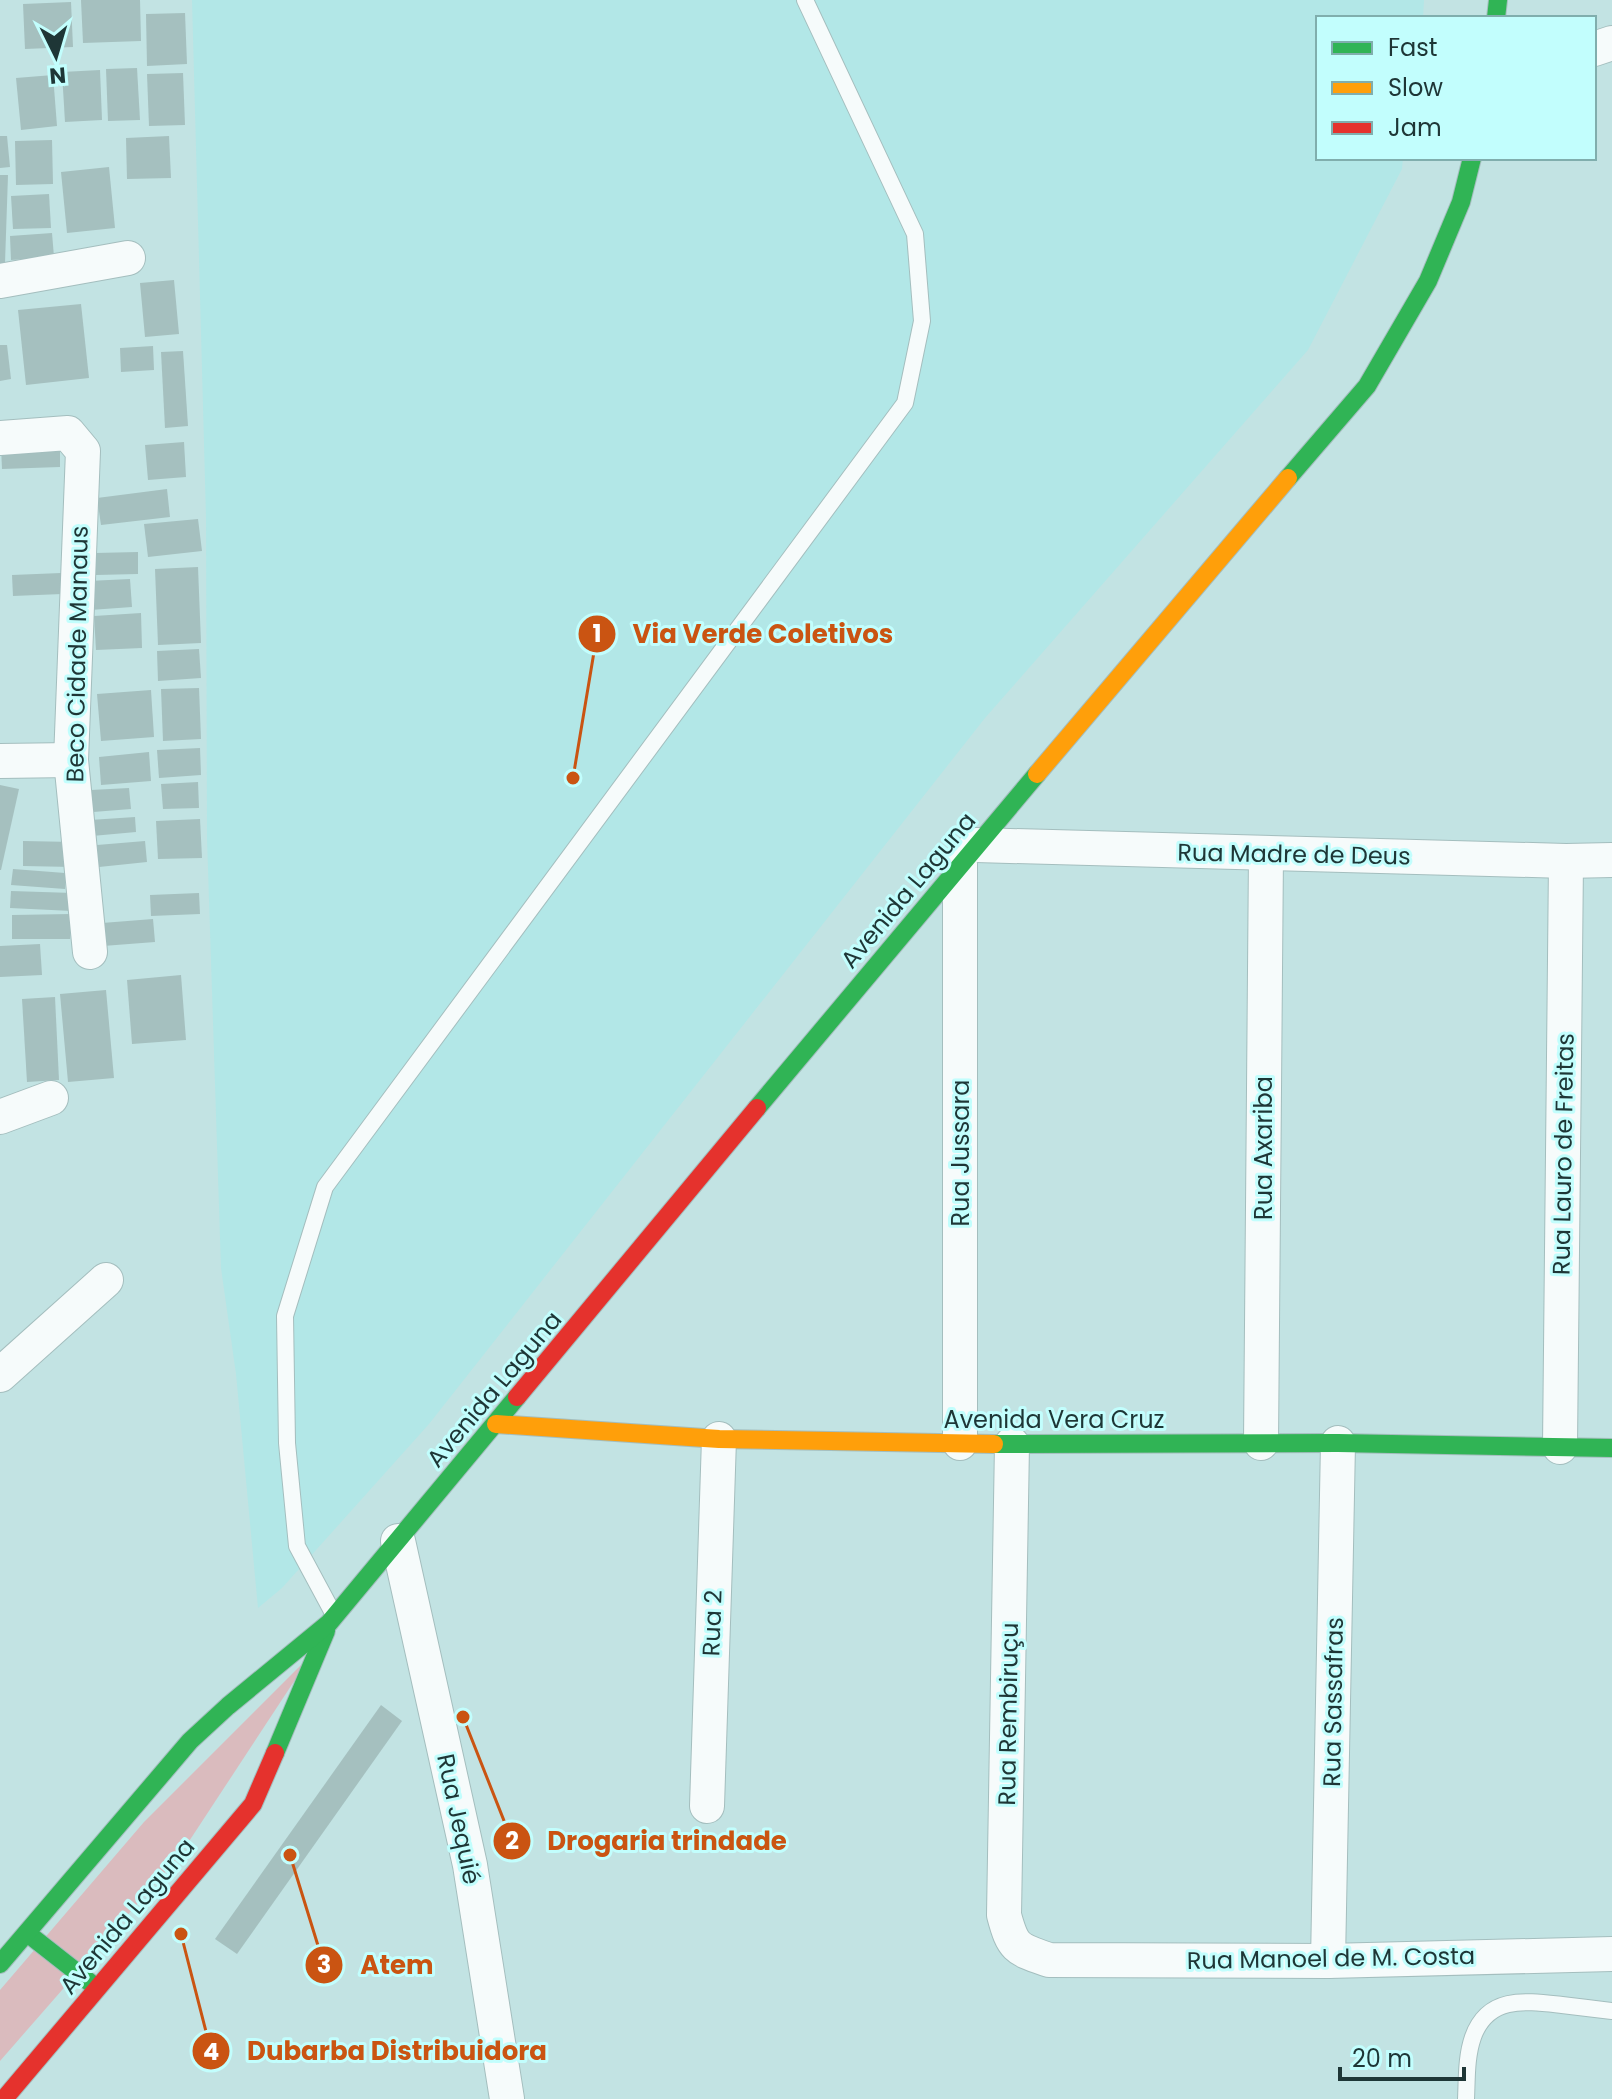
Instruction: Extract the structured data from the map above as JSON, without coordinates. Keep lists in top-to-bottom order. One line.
{"streets":{"main road":["Avenida Laguna","Avenida Vera Cruz"],"street":["Beco Cidade Manaus","Rua Madre de Deus","Rua Axariba","Rua Jussara","Rua Lauro de Freitas","Rua 2","Rua Sassafras","Rua Rembiruçu","Rua Jequié","Rua Manoel de M. Costa"]},"crossings":[["Rua Madre de Deus","Avenida Laguna"],["Rua Madre de Deus","Rua Axariba"],["Rua Madre de Deus","Rua Jussara"],["Rua Madre de Deus","Rua Lauro de Freitas"],["Avenida Laguna","Rua Jussara"],["Avenida Laguna","Avenida Vera Cruz"],["Avenida Laguna","Rua Jequié"],["Rua Axariba","Avenida Vera Cruz"],["Rua Jussara","Avenida Vera Cruz"],["Rua Lauro de Freitas","Avenida Vera Cruz"],["Avenida Vera Cruz","Rua 2"],["Avenida Vera Cruz","Rua Sassafras"],["Avenida Vera Cruz","Rua Rembiruçu"],["Rua Sassafras","Rua Manoel de M. Costa"],["Rua Rembiruçu","Rua Manoel de M. Costa"]],"places":["Via Verde Coletivos","Drogaria trindade","Atem","Dubarba Distribuidora"],"legend":["Fast","Slow","Jam"],"scale_bar":"20 m","north":"bottom"}
